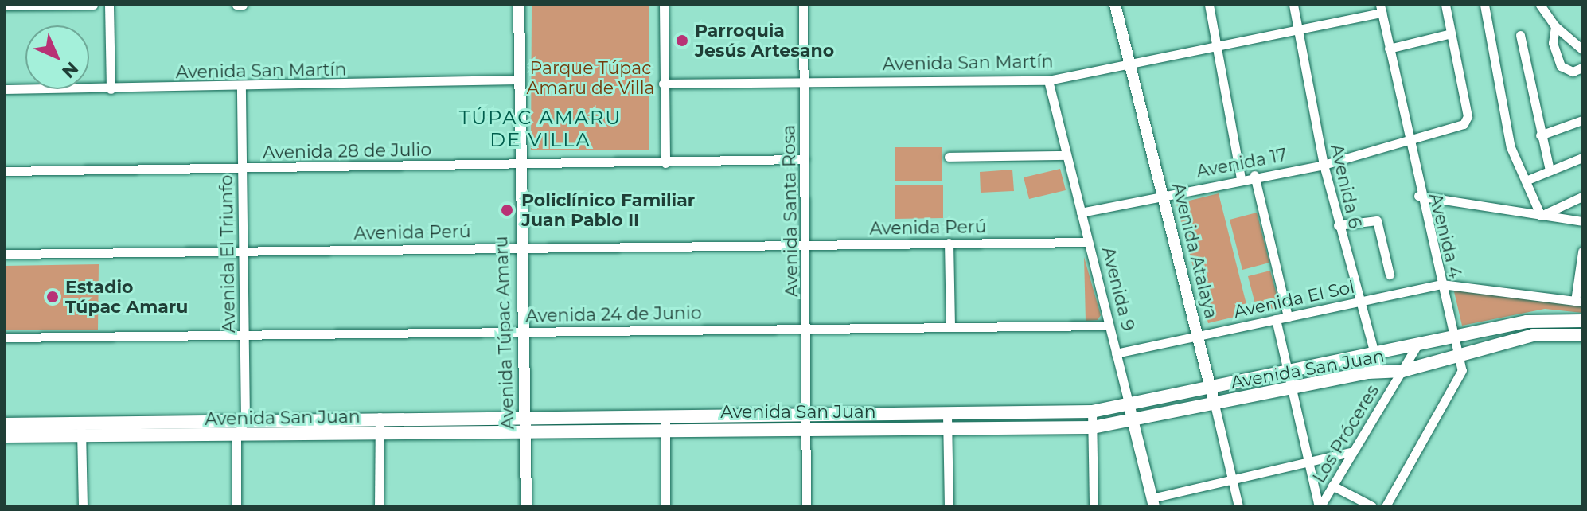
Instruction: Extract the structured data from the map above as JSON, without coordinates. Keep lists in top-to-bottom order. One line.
{"streets":{"main road":["Avenida San Juan"],"street":["Avenida San Martín","Avenida 28 de Julio","Avenida 17","Avenida 6","Avenida Santa Rosa","Avenida Perú","Avenida 4","Avenida Atalaya","Avenida El Triunfo","Avenida 9","Avenida El Sol","Avenida 24 de Junio","Avenida Túpac Amaru","Los Próceres"]},"crossings":[["Avenida San Martín","Avenida 6"],["Avenida San Martín","Avenida Santa Rosa"],["Avenida San Martín","Avenida 4"],["Avenida San Martín","Avenida Atalaya"],["Avenida San Martín","Avenida El Triunfo"],["Avenida San Martín","Avenida 9"],["Avenida San Martín","Avenida Túpac Amaru"],["Avenida 28 de Julio","Avenida Santa Rosa"],["Avenida 28 de Julio","Avenida El Triunfo"],["Avenida 28 de Julio","Avenida Túpac Amaru"],["Avenida 17","Avenida 6"],["Avenida 17","Avenida 4"],["Avenida 17","Avenida Atalaya"],["Avenida 17","Avenida 9"],["Avenida 6","Avenida El Sol"],["Avenida 6","Avenida San Juan"],["Avenida Santa Rosa","Avenida Perú"],["Avenida Santa Rosa","Avenida 24 de Junio"],["Avenida Santa Rosa","Avenida San Juan"],["Avenida Perú","Avenida El Triunfo"],["Avenida Perú","Avenida 9"],["Avenida Perú","Avenida Túpac Amaru"],["Avenida 4","Avenida El Sol"],["Avenida 4","Avenida San Juan"],["Avenida Atalaya","Avenida El Sol"],["Avenida Atalaya","Avenida San Juan"],["Avenida El Triunfo","Avenida 24 de Junio"],["Avenida El Triunfo","Avenida San Juan"],["Avenida 9","Avenida El Sol"],["Avenida 9","Avenida 24 de Junio"],["Avenida 9","Avenida San Juan"],["Avenida 24 de Junio","Avenida Túpac Amaru"],["Avenida Túpac Amaru","Avenida San Juan"],["Avenida San Juan","Los Próceres"]],"districts":["TÚPAC AMARU DE VILLA"],"parks":["Parque Túpac Amaru de Villa"],"places":["Parroquia Jesús Artesano","Policlínico Familiar Juan Pablo II","Estadio Túpac Amaru"],"north":"bottom right"}
